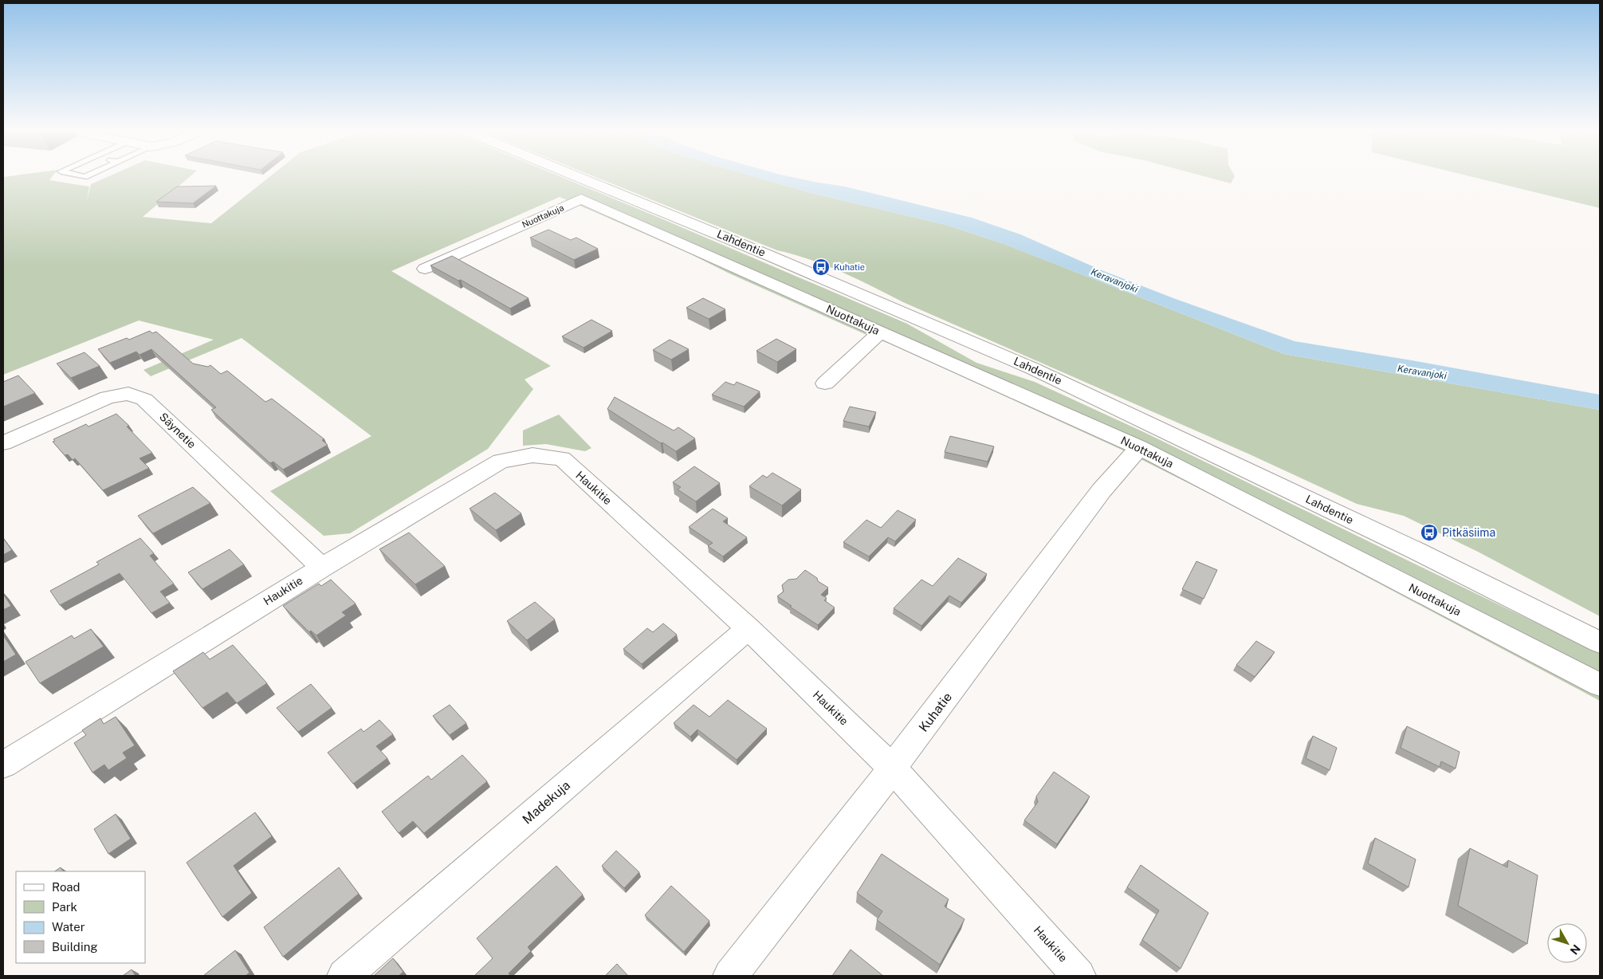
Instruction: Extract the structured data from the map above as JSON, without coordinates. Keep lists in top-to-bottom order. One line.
{"streets":{"street":["Nuottakuja","Lahdentie","Säynetie","Haukitie","Kuhatie","Madekuja"]},"crossings":[["Nuottakuja","Kuhatie"],["Säynetie","Haukitie"],["Haukitie","Kuhatie"],["Haukitie","Madekuja"]],"water":["Keravanjoki"],"places":{"bus stop":["Kuhatie","Pitkäsiima"]},"legend":["Road","Park","Water","Building"],"north":"bottom right"}
